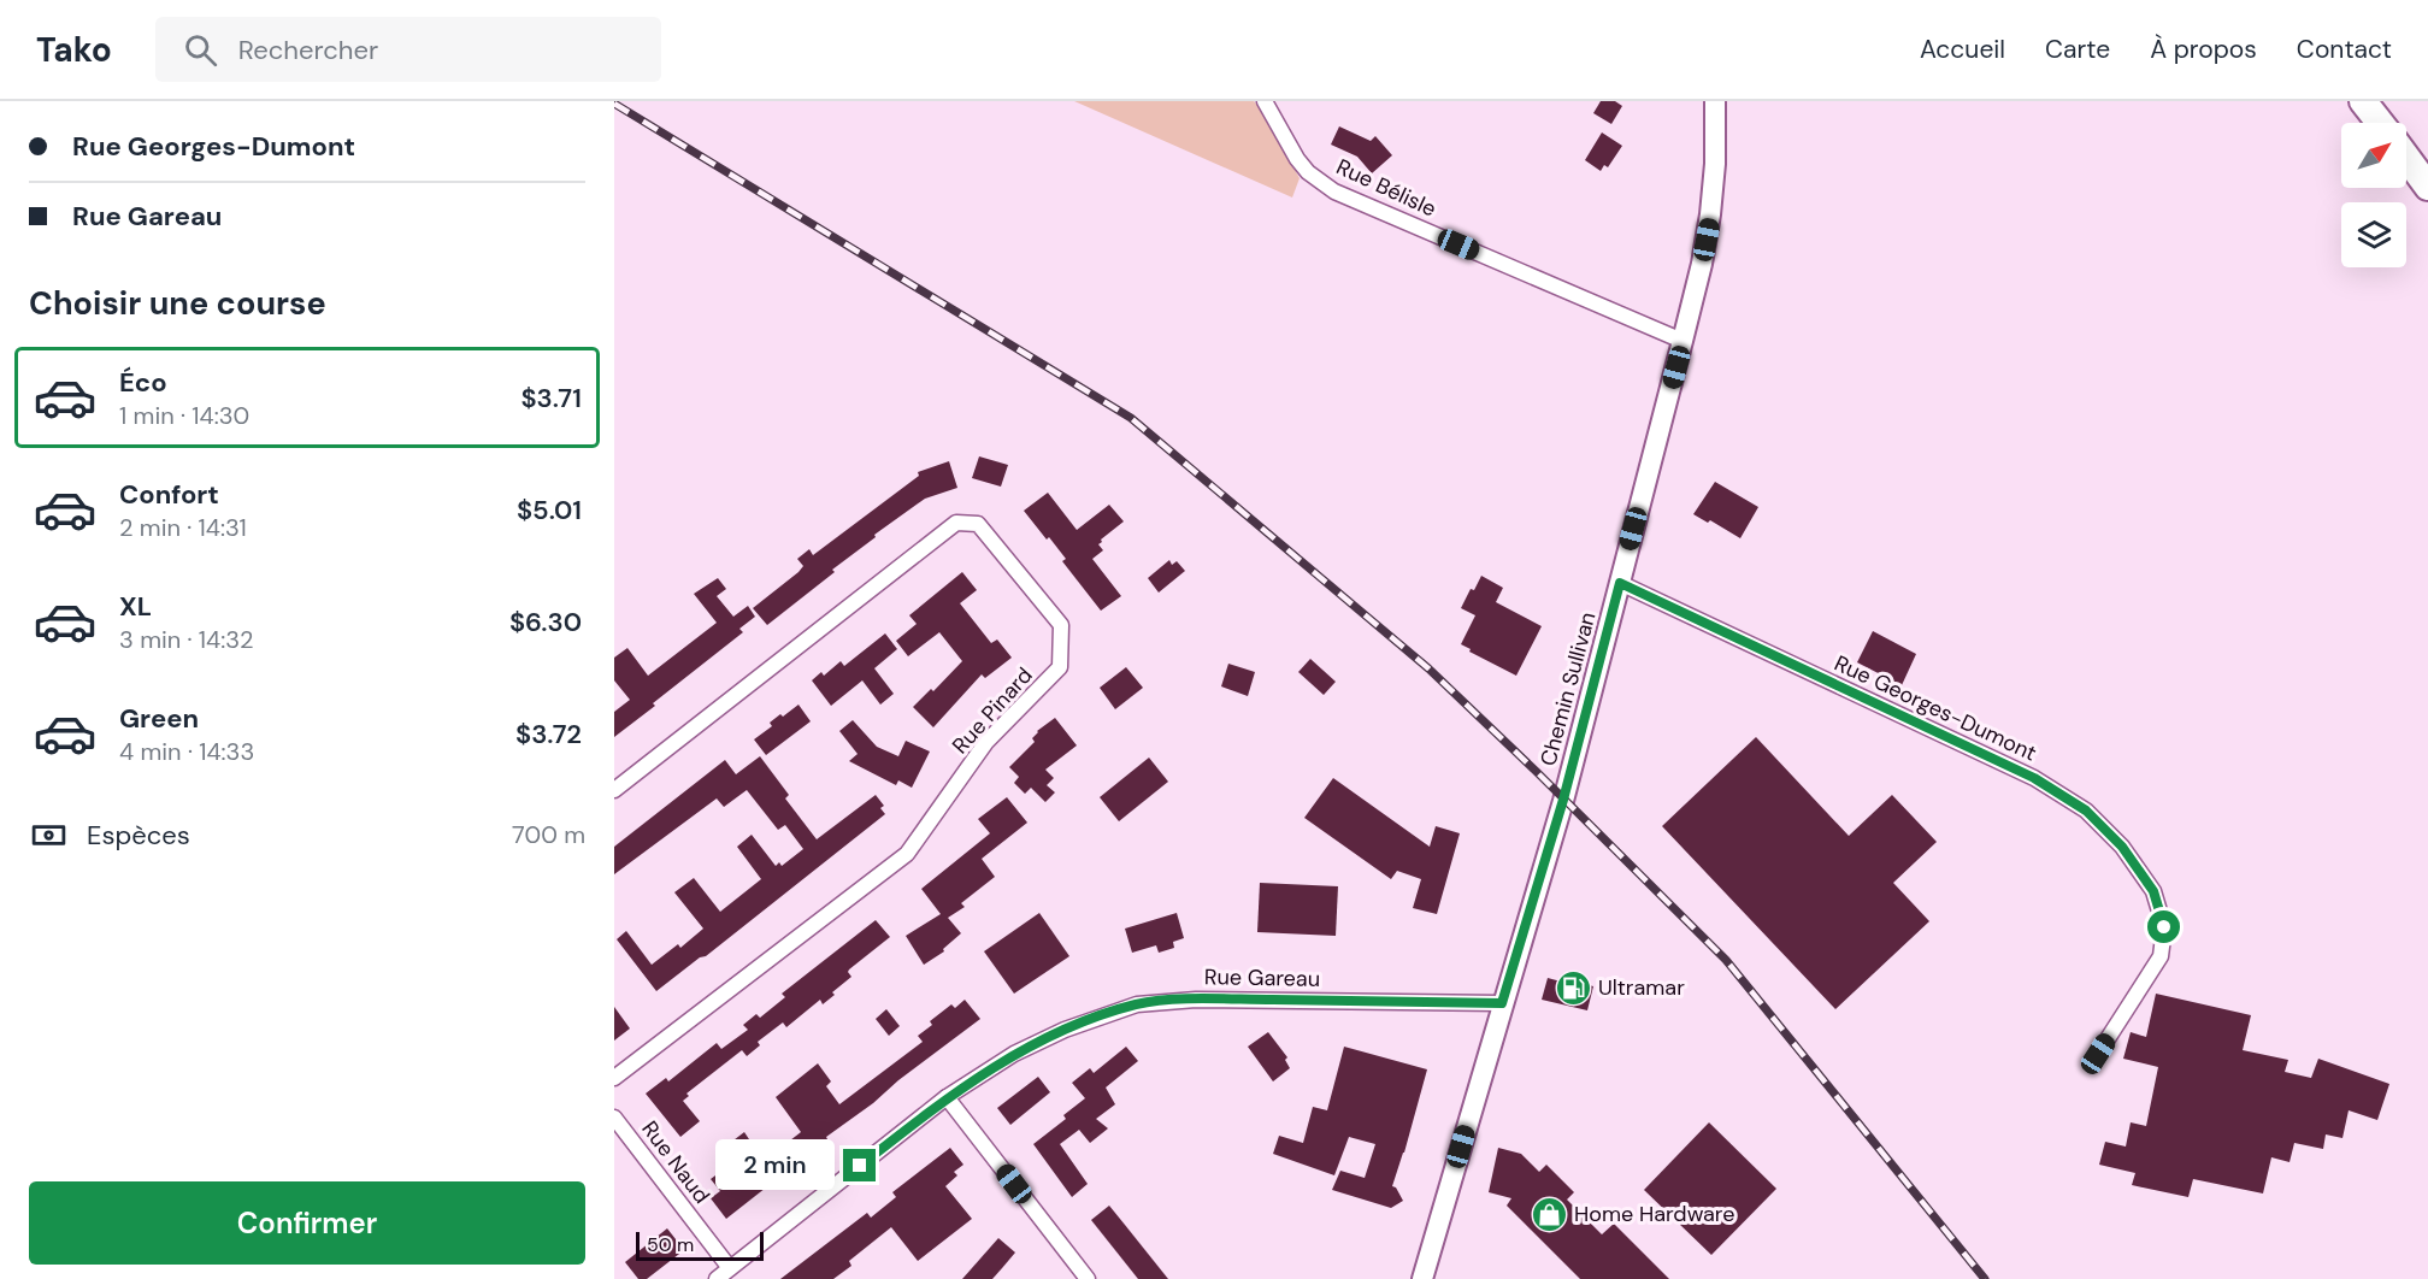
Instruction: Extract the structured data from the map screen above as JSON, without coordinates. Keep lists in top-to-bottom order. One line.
{"streets":{"main road":["Chemin Sullivan"],"street":["Rue Bélisle","Rue Georges-Dumont","Rue Pinard","Rue Gareau","Rue Naud"]},"crossings":[["Rue Bélisle","Chemin Sullivan"],["Chemin Sullivan","Rue Georges-Dumont"],["Chemin Sullivan","Rue Gareau"],["Rue Gareau","Rue Naud"]],"places":{"fuel station":["Ultramar"],"shop":["Home Hardware"]},"scale_bar":"50 m","north":"top right","page":{"header":"Tako","search":"Rechercher","nav":["Accueil","Carte","À propos","Contact"],"banner":["Rue Georges-Dumont","Rue Gareau"],"heading":"Choisir une course","list":[{"name":"Éco","note":"1 min · 14:30","value":"$3.71"},{"name":"Confort","note":"2 min · 14:31","value":"$5.01"},{"name":"XL","note":"3 min · 14:32","value":"$6.30"},{"name":"Green","note":"4 min · 14:33","value":"$3.72"}],"pay":["Espèces","700 m"],"bubble":"2 min","buttons":"Confirmer","scale":"50 m"}}
